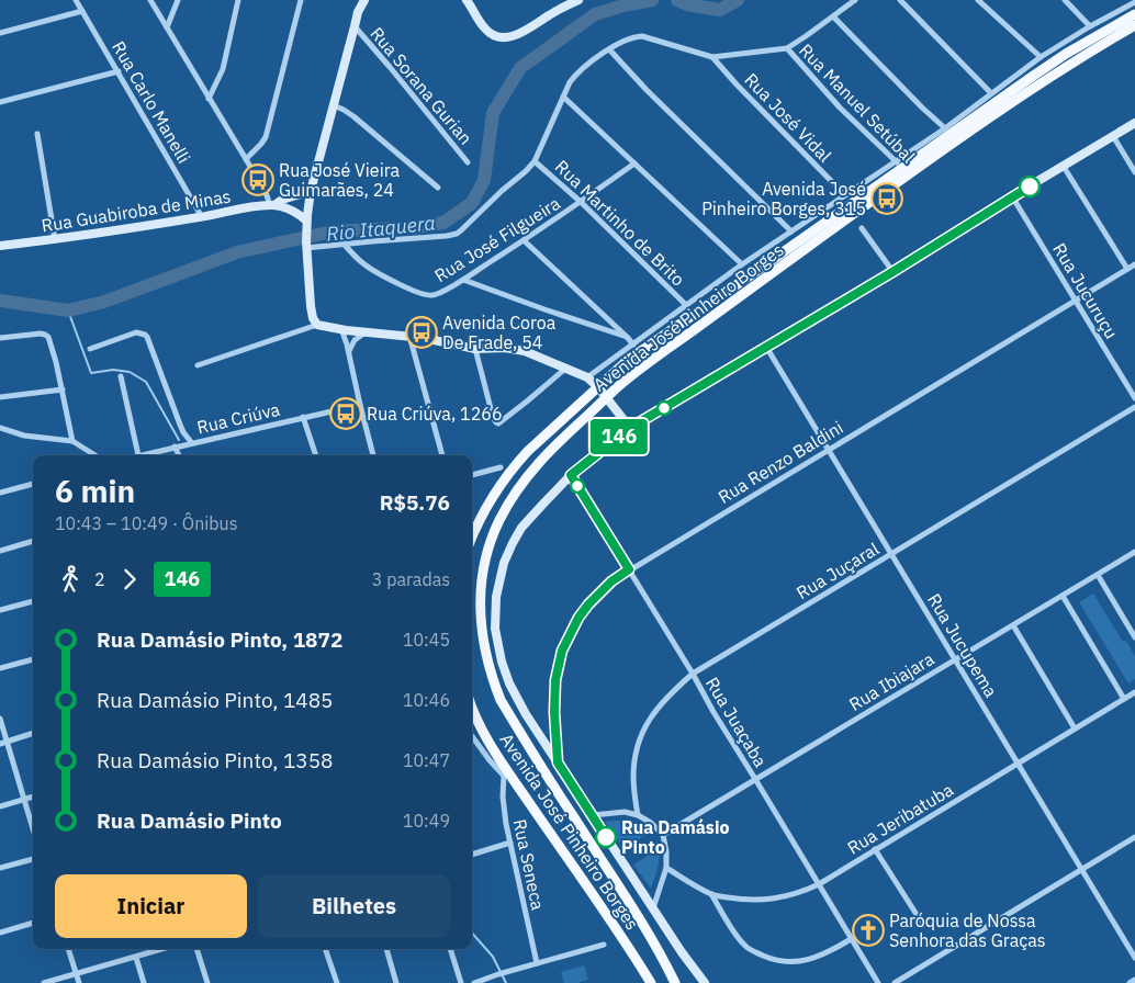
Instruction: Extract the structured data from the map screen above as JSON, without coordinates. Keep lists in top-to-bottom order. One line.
{"streets":{"main road":["Avenida José Pinheiro Borges"],"street":["Rua Sorana Gurian","Rua Carlo Manelli","Rua Manuel Setúbal","Rua José Vidal","Rua Guabiroba de Minas","Rua Martinho de Brito","Rua José Filgueira","Rua Jucuruçu","Rua Criúva","Rua Renzo Baldini","Rua Juçaral","Rua Jucupema","Rua Ibiajara","Rua Juaçaba","Rua Jeribatuba","Rua Seneca"]},"crossings":[["Rua Carlo Manelli","Rua Guabiroba de Minas"],["Rua Manuel Setúbal","Avenida José Pinheiro Borges"],["Rua Martinho de Brito","Rua José Filgueira"],["Rua Jucuruçu","Rua Renzo Baldini"],["Avenida José Pinheiro Borges","Rua Seneca"],["Rua Renzo Baldini","Rua Jucupema"],["Rua Renzo Baldini","Rua Juaçaba"],["Rua Juçaral","Rua Jucupema"],["Rua Juçaral","Rua Juaçaba"],["Rua Jucupema","Rua Ibiajara"],["Rua Jucupema","Rua Jeribatuba"],["Rua Ibiajara","Rua Juaçaba"],["Rua Juaçaba","Rua Jeribatuba"]],"water":["Rio Itaquera"],"places":{"bus stop":["Rua José Vieira Guimarães, 24","Avenida José Pinheiro Borges, 315","Avenida Coroa De Frade, 54","Rua Criúva, 1266"],"other":["Rua Damásio Pinto"],"church":["Paróquia de Nossa Senhora das Graças"]},"lines":["bus line 146"],"page":{"on_map":"146","heading":["6 min","10:43 – 10:49 · Ônibus","R$5.76"],"legs":["2","146","3 paradas"],"list":[{"name":"Rua Damásio Pinto, 1872","value":"10:45"},{"name":"Rua Damásio Pinto, 1485","value":"10:46"},{"name":"Rua Damásio Pinto, 1358","value":"10:47"},{"name":"Rua Damásio Pinto","value":"10:49"}],"buttons":["Iniciar","Bilhetes"]}}
